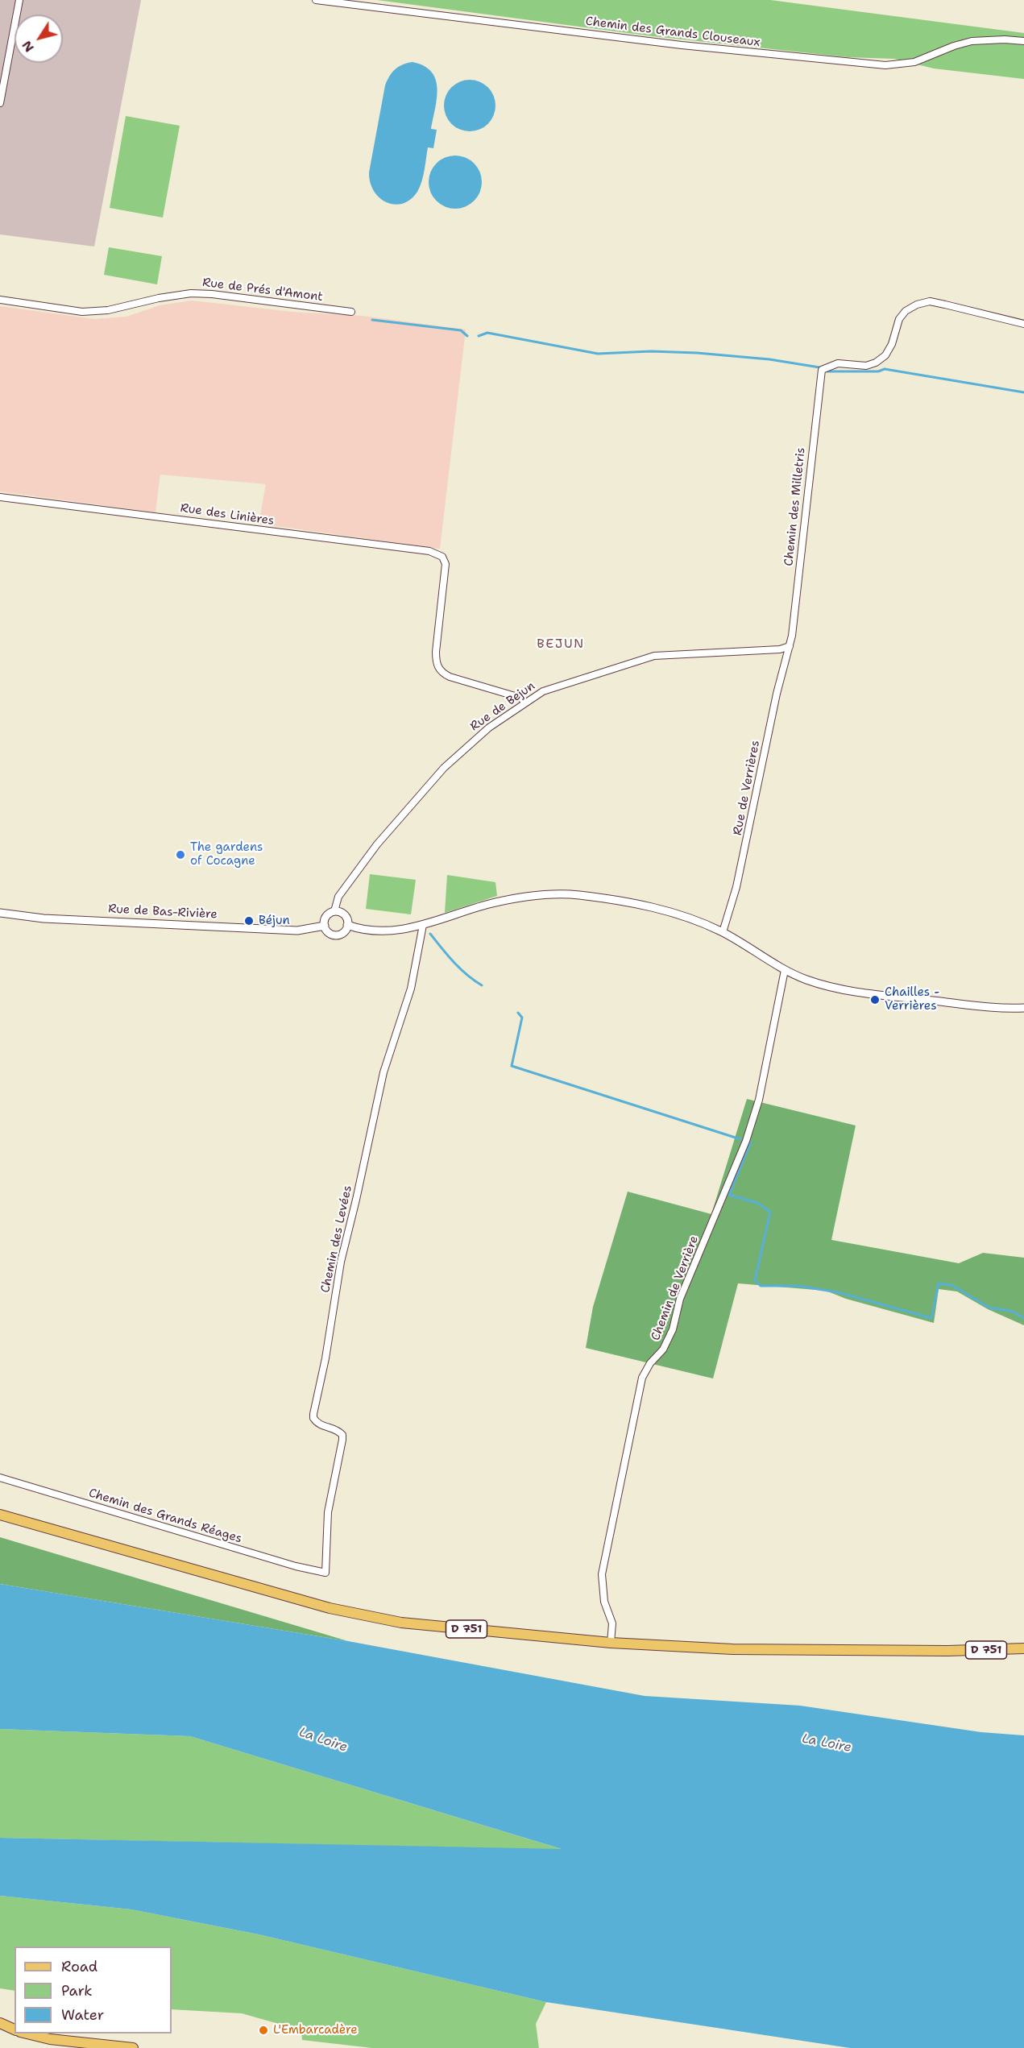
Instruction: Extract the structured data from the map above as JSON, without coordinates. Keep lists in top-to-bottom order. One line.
{"streets":{"main road":["D 751"],"street":["Chemin des Grands Clouseaux","Rue de Prés d'Amont","Chemin des Milletris","Rue des Linières","Rue de Bejun","Rue de Verrières","Rue de Bas-Rivière","Chemin des Levées","Chemin de Verrière","Chemin des Grands Réages"]},"crossings":[["Chemin des Milletris","Rue de Bejun"],["Chemin des Milletris","Rue de Verrières"],["Rue des Linières","Rue de Bejun"],["Rue de Bejun","Rue de Verrières"],["Rue de Bejun","Rue de Bas-Rivière"],["Chemin des Levées","Chemin des Grands Réages"],["Chemin de Verrière","D 751"]],"districts":["BEJUN"],"water":["La Loire"],"places":["The gardens of Cocagne","Béjun","Chailles - Verrières","L'Embarcadère"],"legend":["Road","Park","Water"],"north":"bottom left"}
